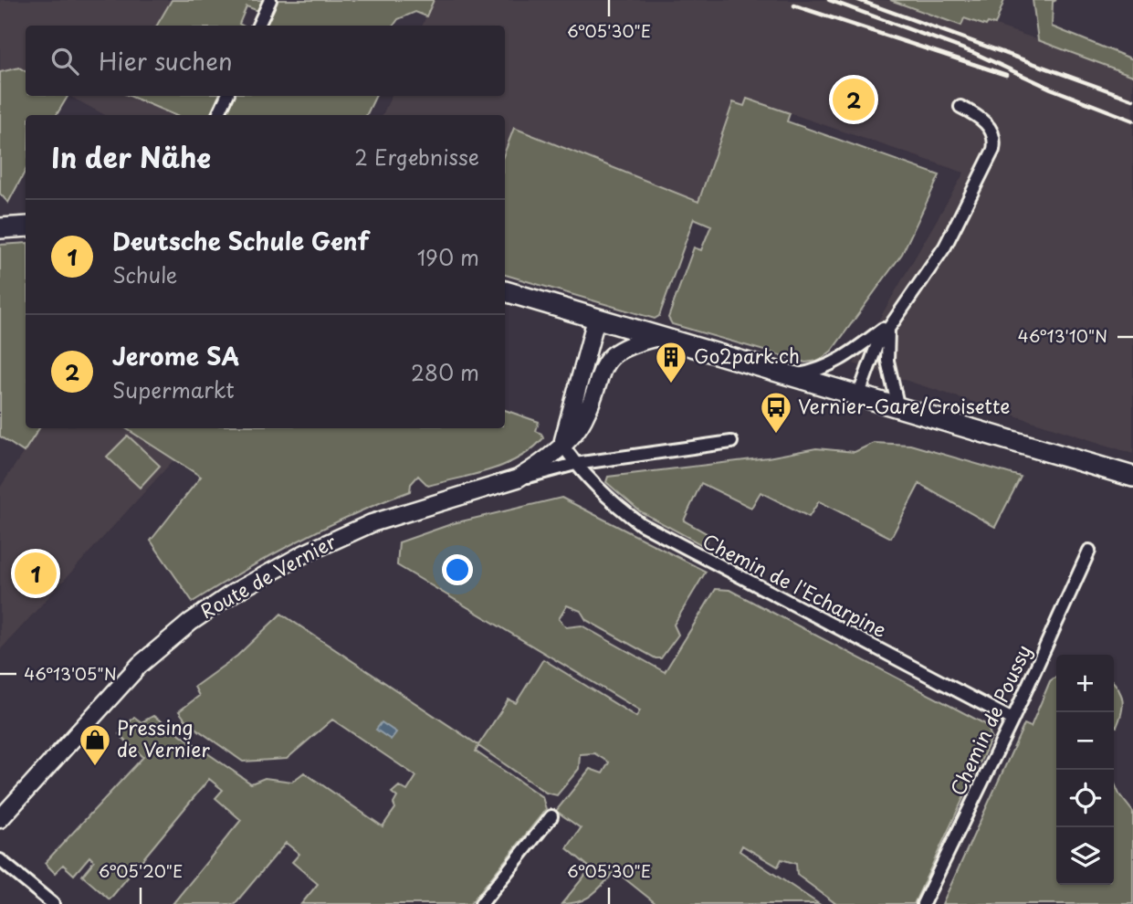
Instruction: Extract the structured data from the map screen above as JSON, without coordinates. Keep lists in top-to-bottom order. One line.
{"streets":{"street":["Route de Vernier","Chemin de l'Echarpine","Chemin de Poussy"]},"crossings":[["Route de Vernier","Chemin de l'Echarpine"],["Chemin de l'Echarpine","Chemin de Poussy"]],"places":{"building":["Go2park.ch"],"bus stop":["Vernier-Gare/Croisette"],"shop":["Pressing de Vernier"]},"page":{"search":"Hier suchen","pins":["2","1"],"heading":["In der Nähe","2 Ergebnisse"],"list":[{"mark":"1","name":"Deutsche Schule Genf","note":"Schule","value":"190 m"},{"mark":"2","name":"Jerome SA","note":"Supermarkt","value":"280 m"}],"map_buttons":["+","−"]},"coordinates":["6°05'30\"E","46°13'10\"N","46°13'05\"N","6°05'20\"E"]}
